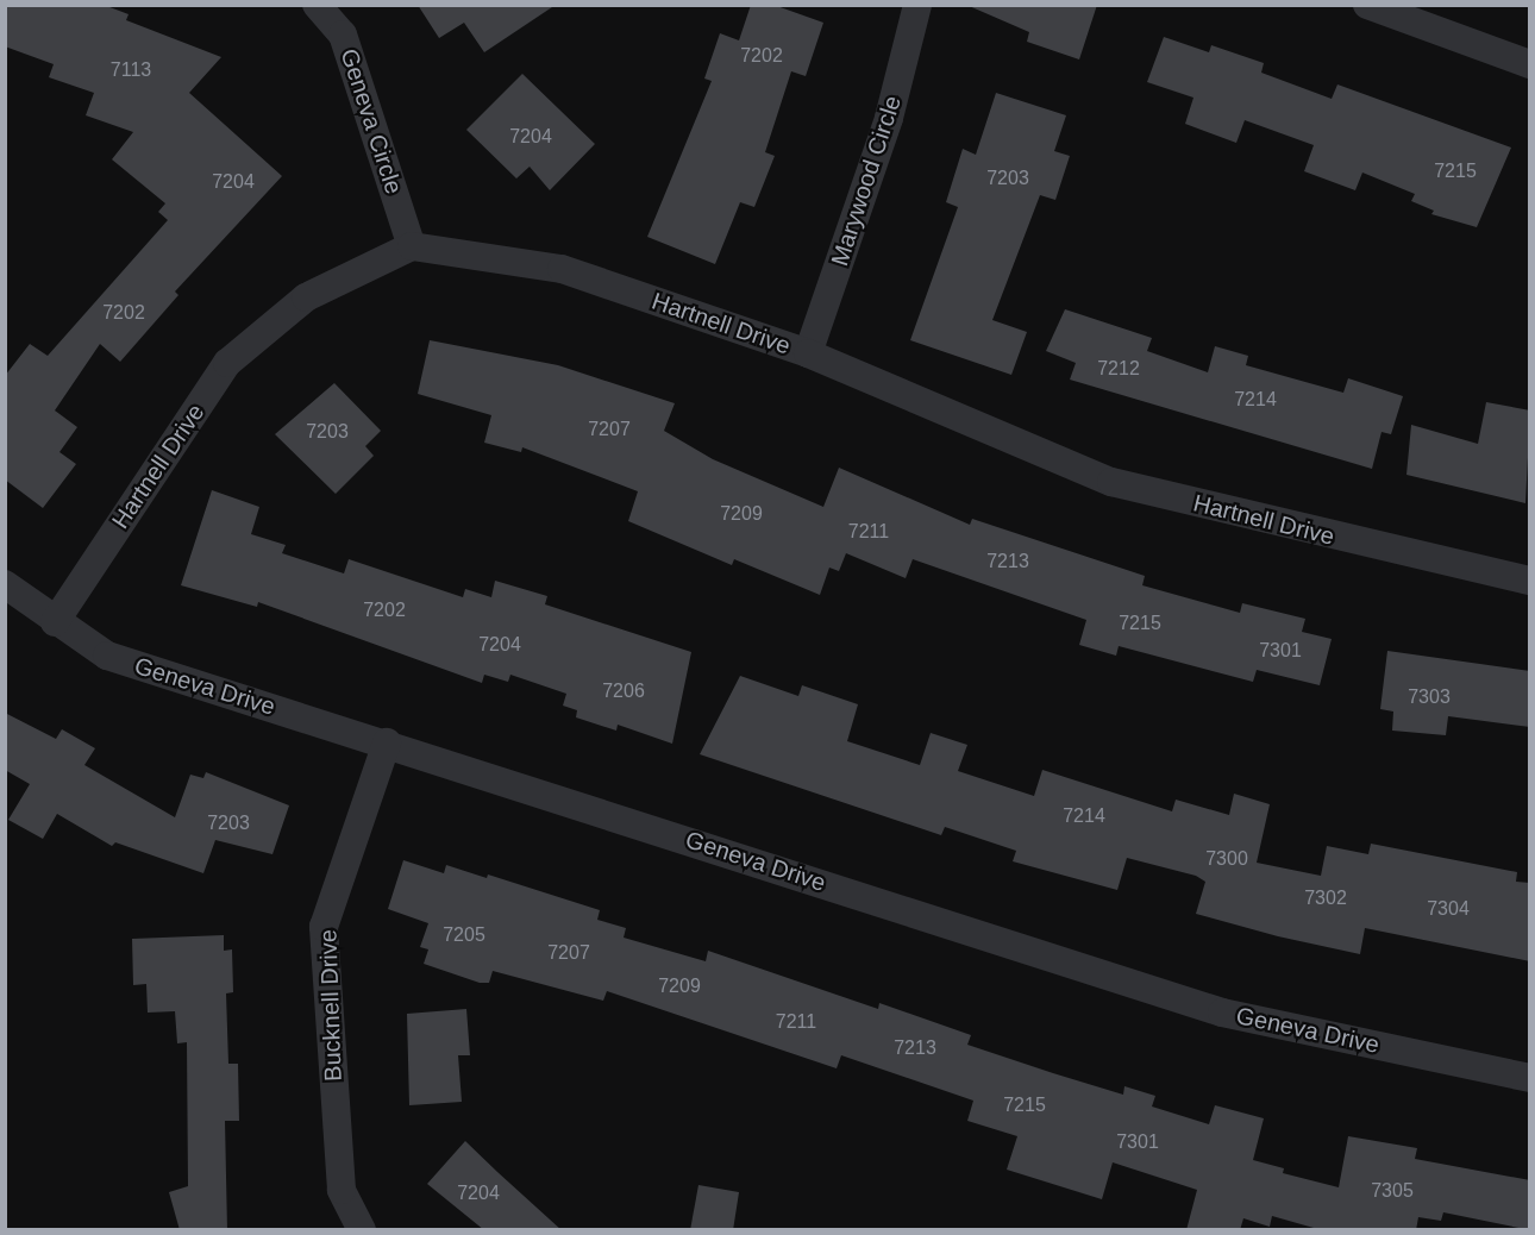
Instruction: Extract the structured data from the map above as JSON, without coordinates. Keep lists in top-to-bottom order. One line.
{"streets":{"street":["Geneva Circle","Marywood Circle","Hartnell Drive","Geneva Drive","Bucknell Drive"]},"crossings":[["Geneva Circle","Hartnell Drive"],["Marywood Circle","Hartnell Drive"],["Hartnell Drive","Geneva Drive"],["Geneva Drive","Bucknell Drive"]],"house_numbers":["7202","7113","7204","7215","7203","7204","7202","7212","7214","7207","7203","7209","7211","7213","7202","7215","7204","7301","7206","7303","7214","7203","7300","7302","7304","7205","7207","7209","7211","7213","7215","7301","7305","7204"]}
